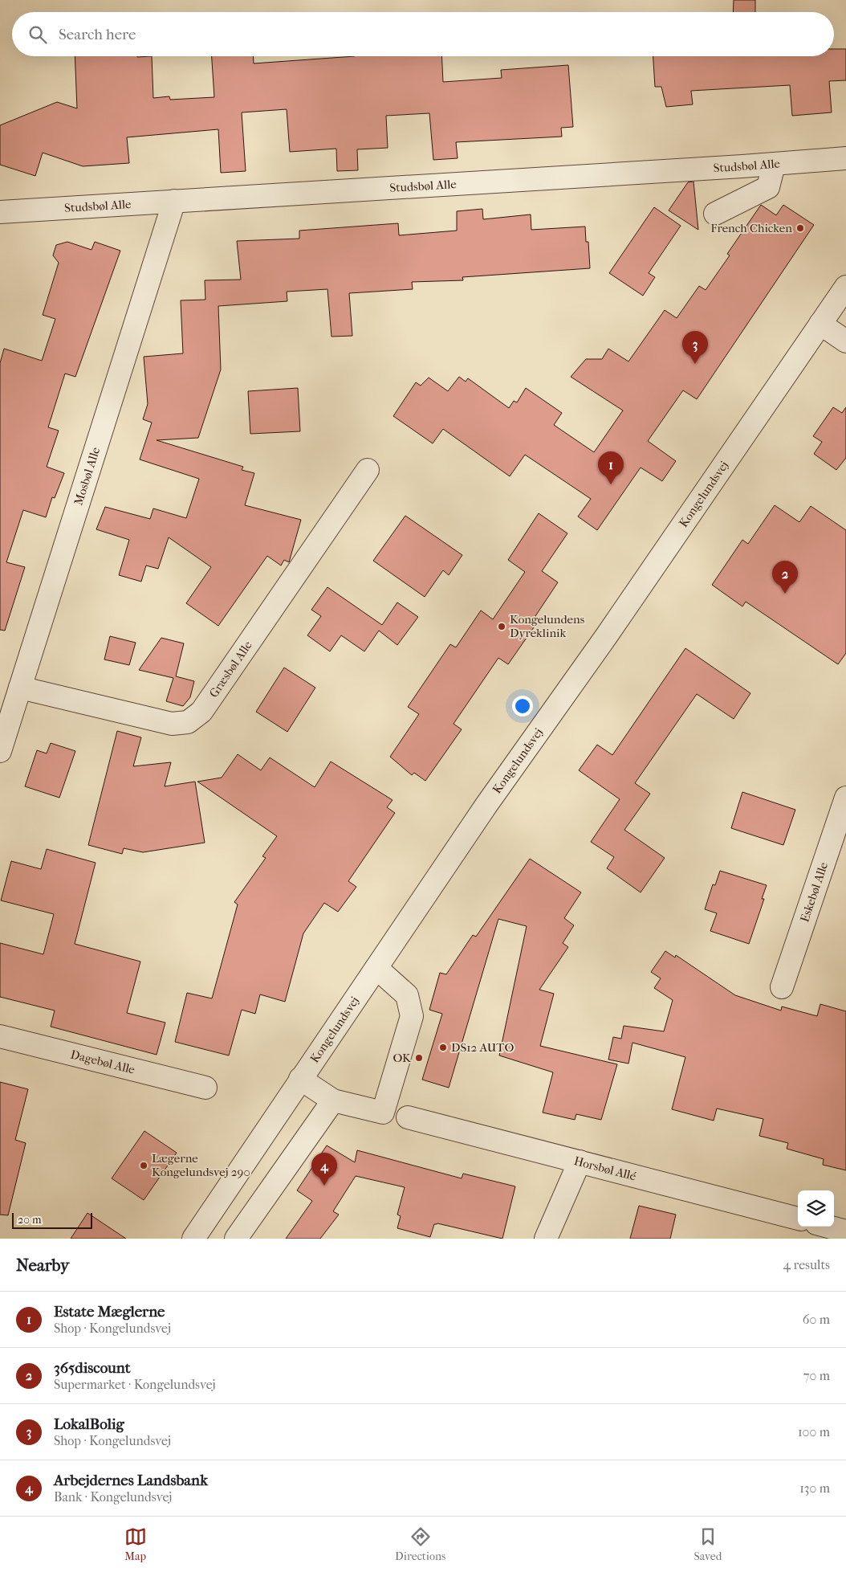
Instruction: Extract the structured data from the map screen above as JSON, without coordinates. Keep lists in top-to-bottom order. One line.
{"streets":{"street":["Studsbøl Alle","Mosbøl Alle","Kongelundsvej","Græsbøl Alle","Eskebøl Alle","Dagebøl Alle","Horsbøl Allé"]},"crossings":[["Studsbøl Alle","Mosbøl Alle"],["Mosbøl Alle","Græsbøl Alle"]],"places":["French Chicken","Kongelundens Dyreklinik","DS12 AUTO","OK","Lægerne Kongelundsvej 290"],"scale_bar":"20 m","page":{"search":"Search here","pins":["3","1","2","4"],"scale":"20 m","heading":["Nearby","4 results"],"list":[{"mark":"1","name":"Estate Mæglerne","note":"Shop · Kongelundsvej","value":"60 m"},{"mark":"2","name":"365discount","note":"Supermarket · Kongelundsvej","value":"70 m"},{"mark":"3","name":"LokalBolig","note":"Shop · Kongelundsvej","value":"100 m"},{"mark":"4","name":"Arbejdernes Landsbank","note":"Bank · Kongelundsvej","value":"130 m"}],"nav":["Map","Directions","Saved"]}}
